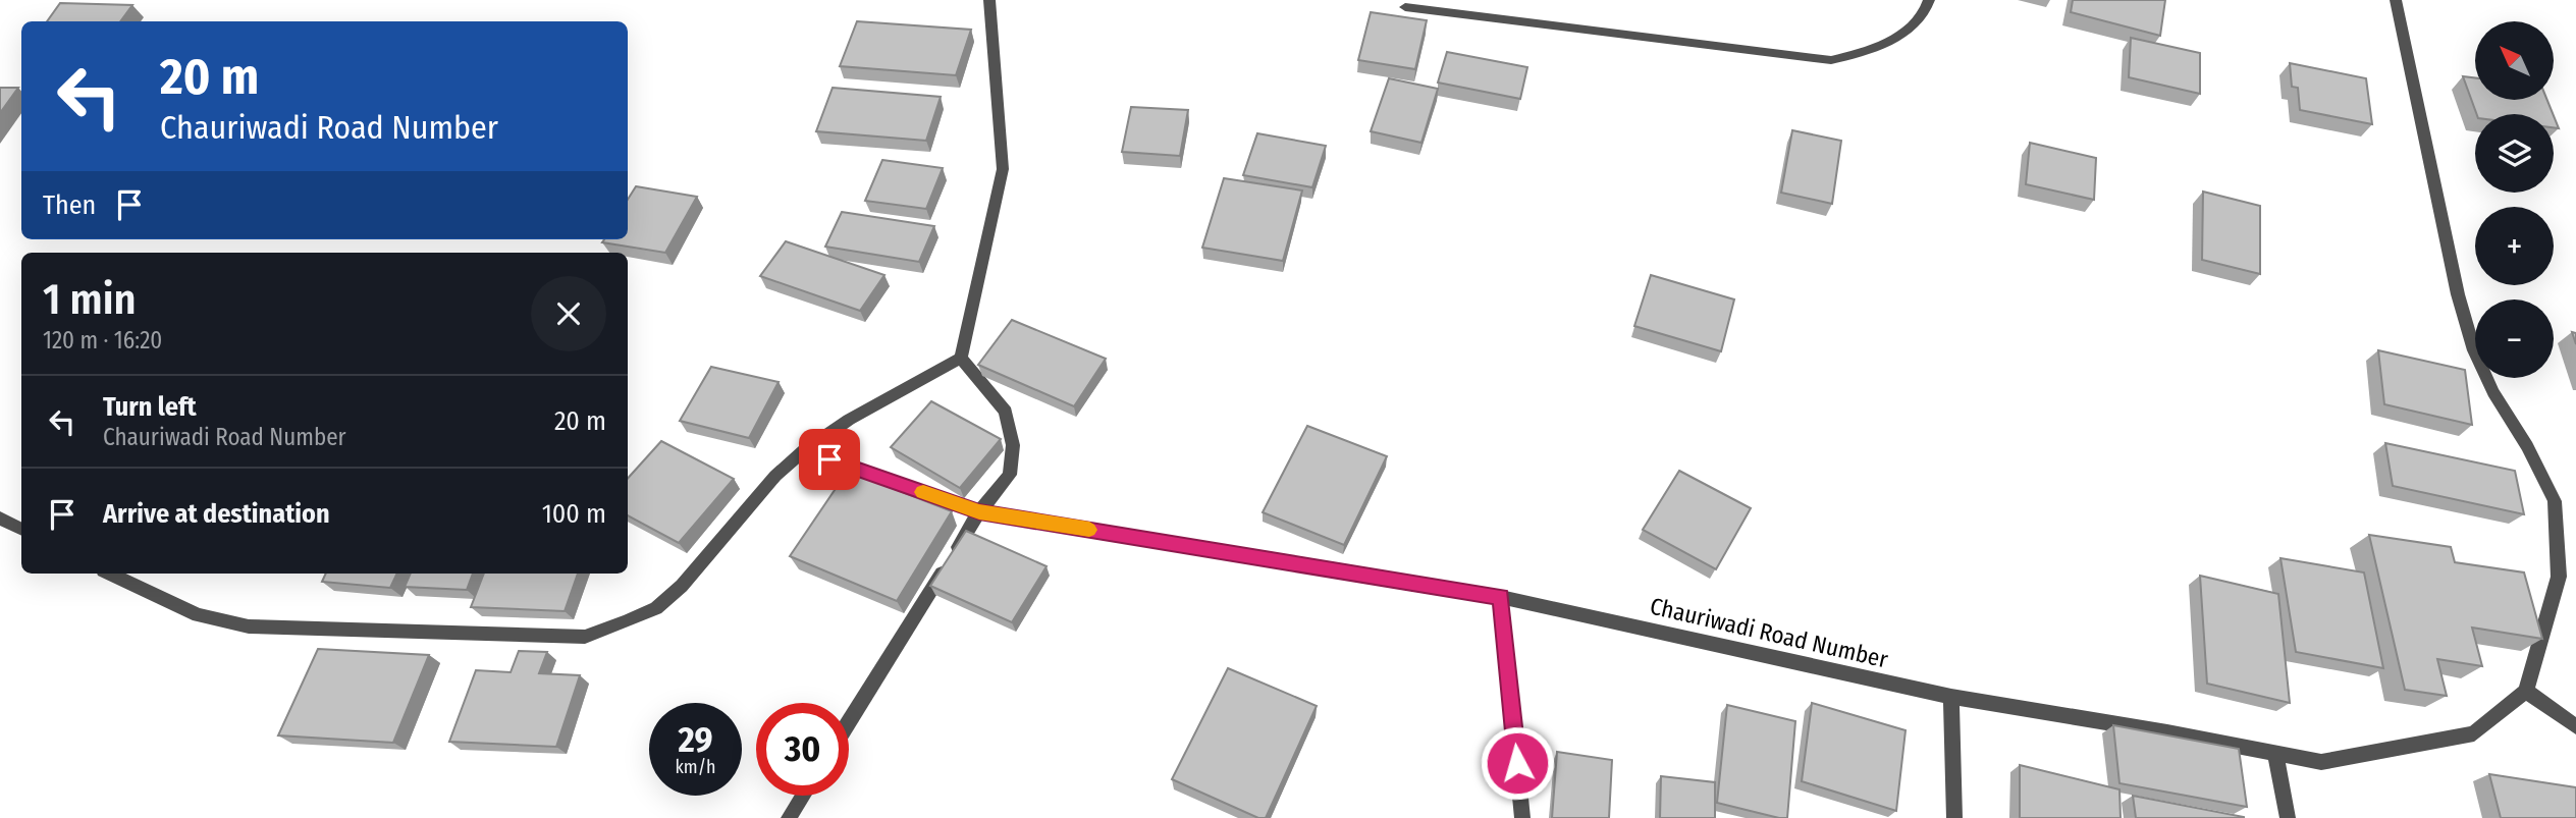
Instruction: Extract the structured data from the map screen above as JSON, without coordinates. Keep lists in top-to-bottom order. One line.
{"streets":{"street":["Chauriwadi Road Number"]},"north":"top left","page":{"map_buttons":["+","−"],"turn":["20 m","Chauriwadi Road Number"],"then":"Then","heading":["1 min","120 m · 16:20"],"list":[{"name":"Turn left","note":"Chauriwadi Road Number","value":"20 m"},{"name":"Arrive at destination","value":"100 m"}],"speed":"29 km/h","limit":"30"}}
